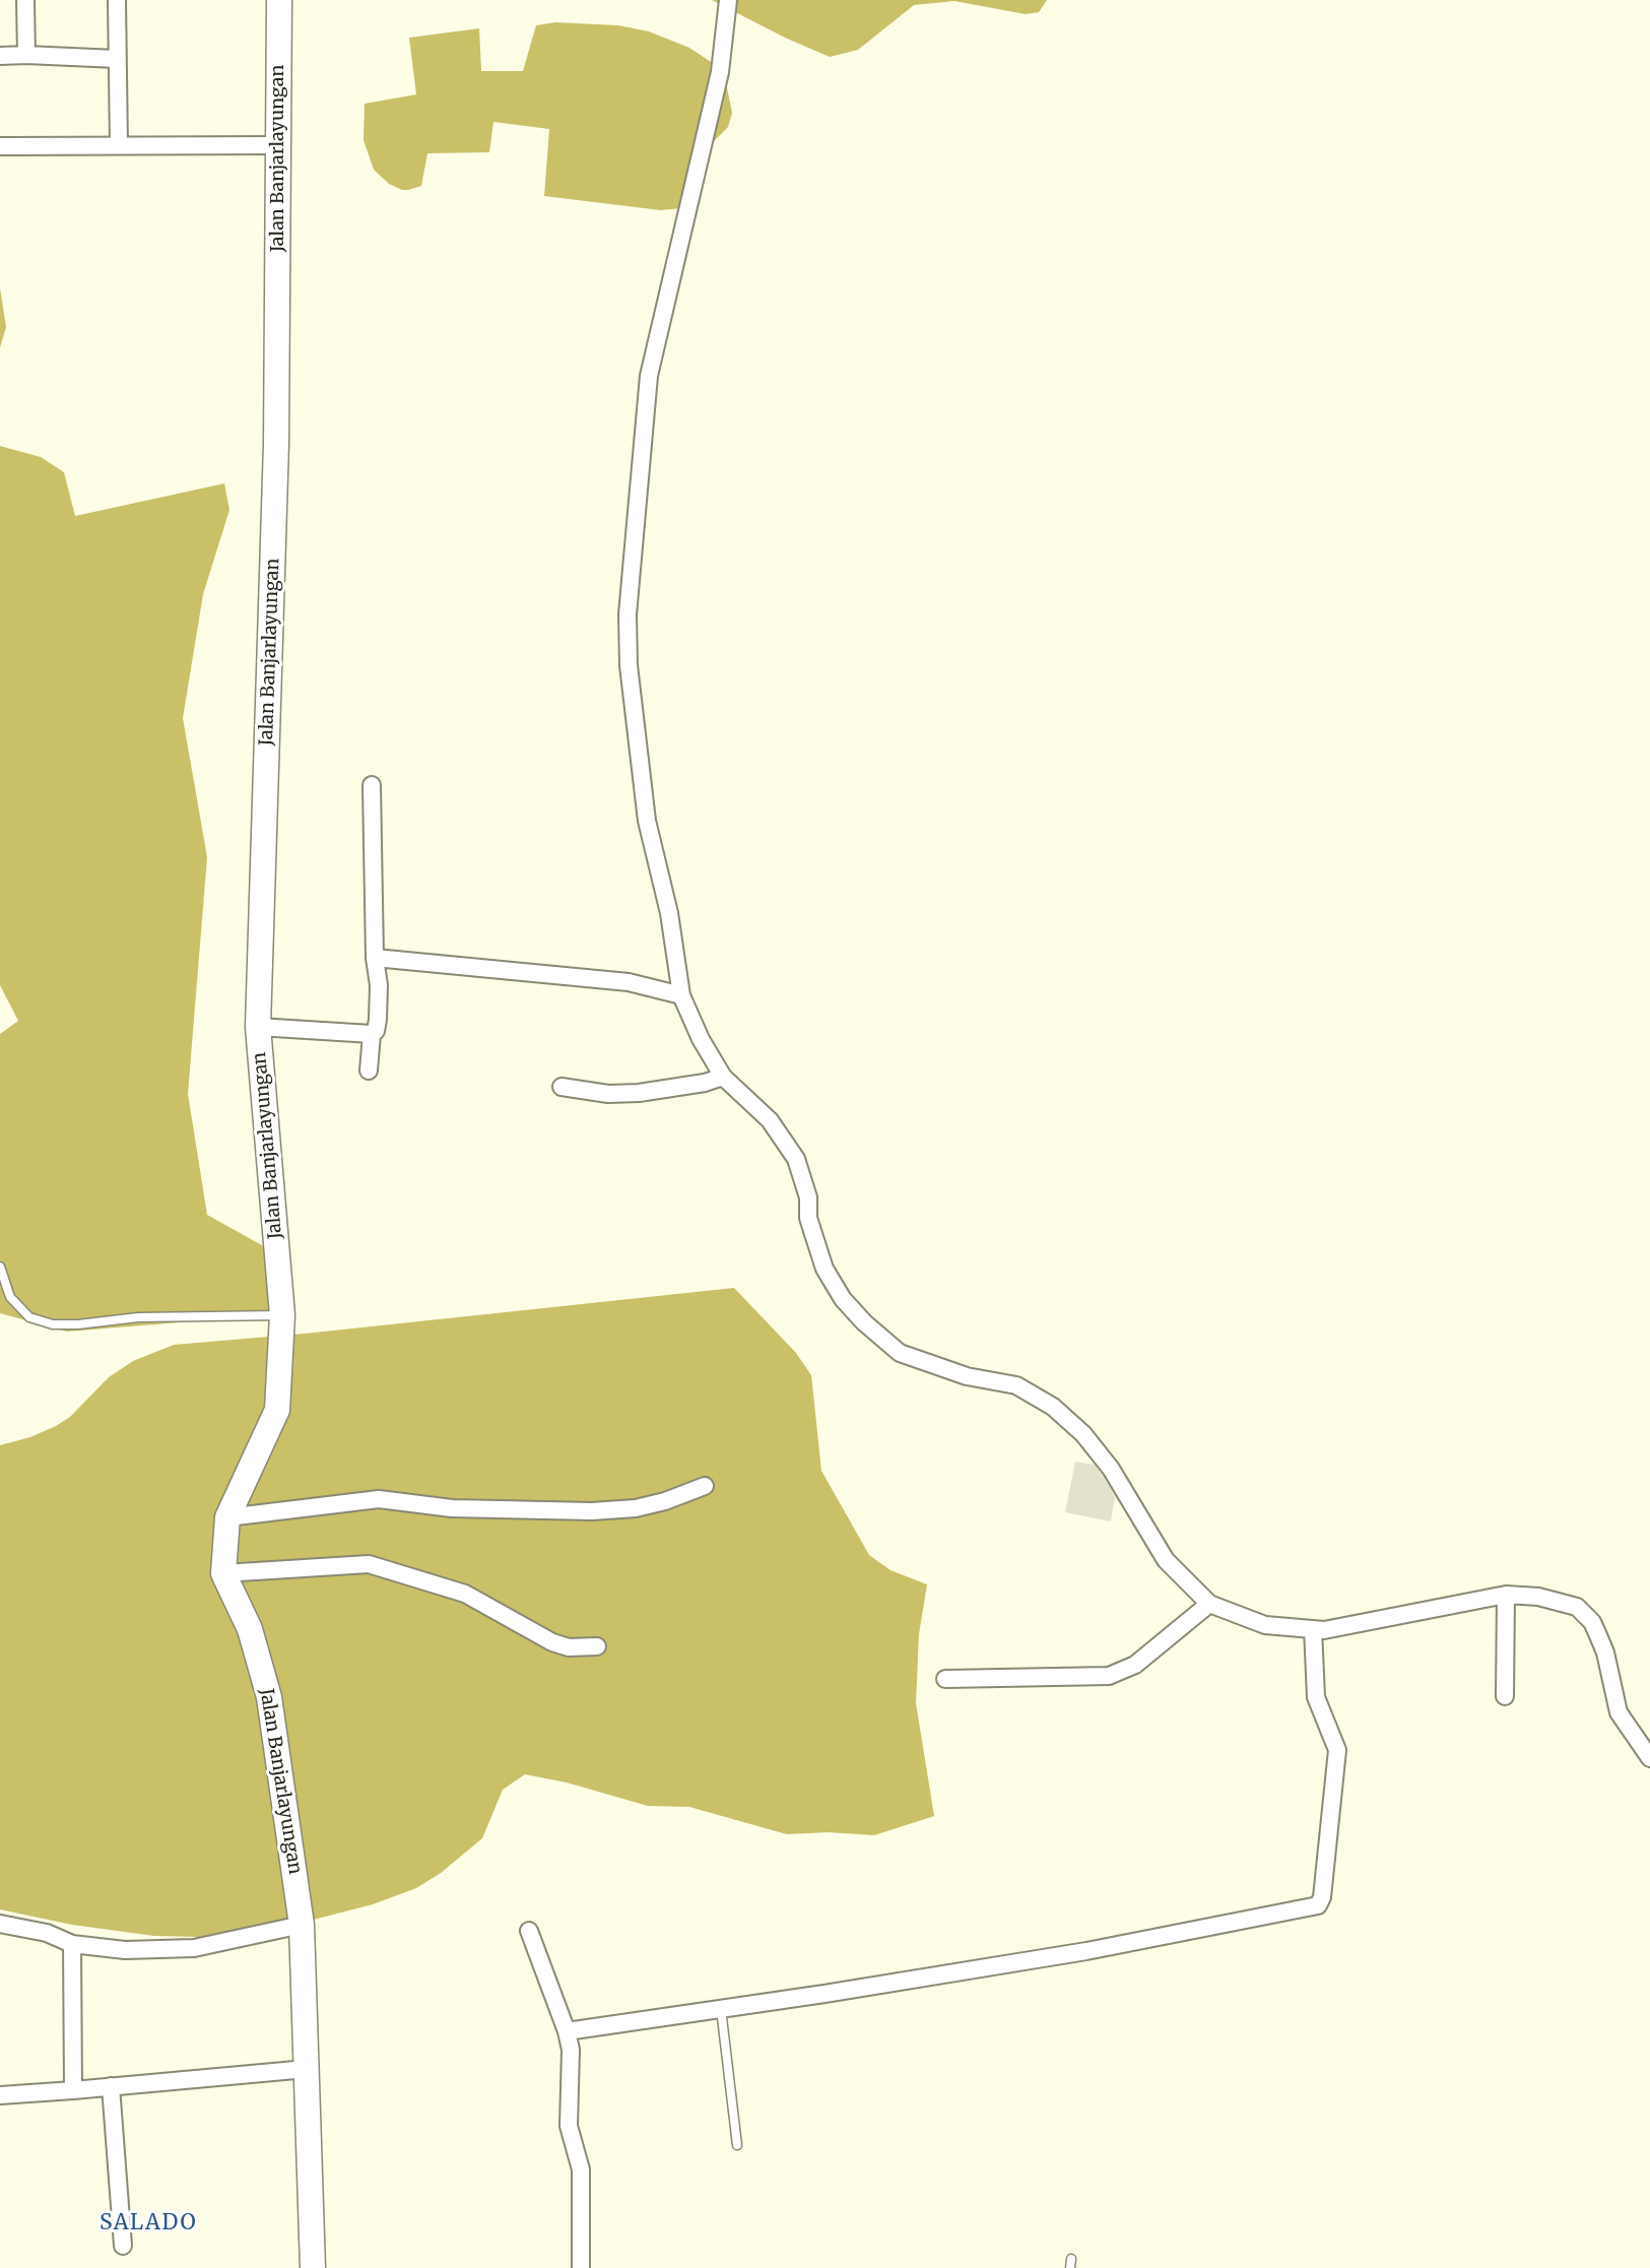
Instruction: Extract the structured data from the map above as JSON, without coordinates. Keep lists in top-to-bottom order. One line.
{"streets":{"street":["Jalan Banjarlayungan"]},"districts":["SALADO"]}
